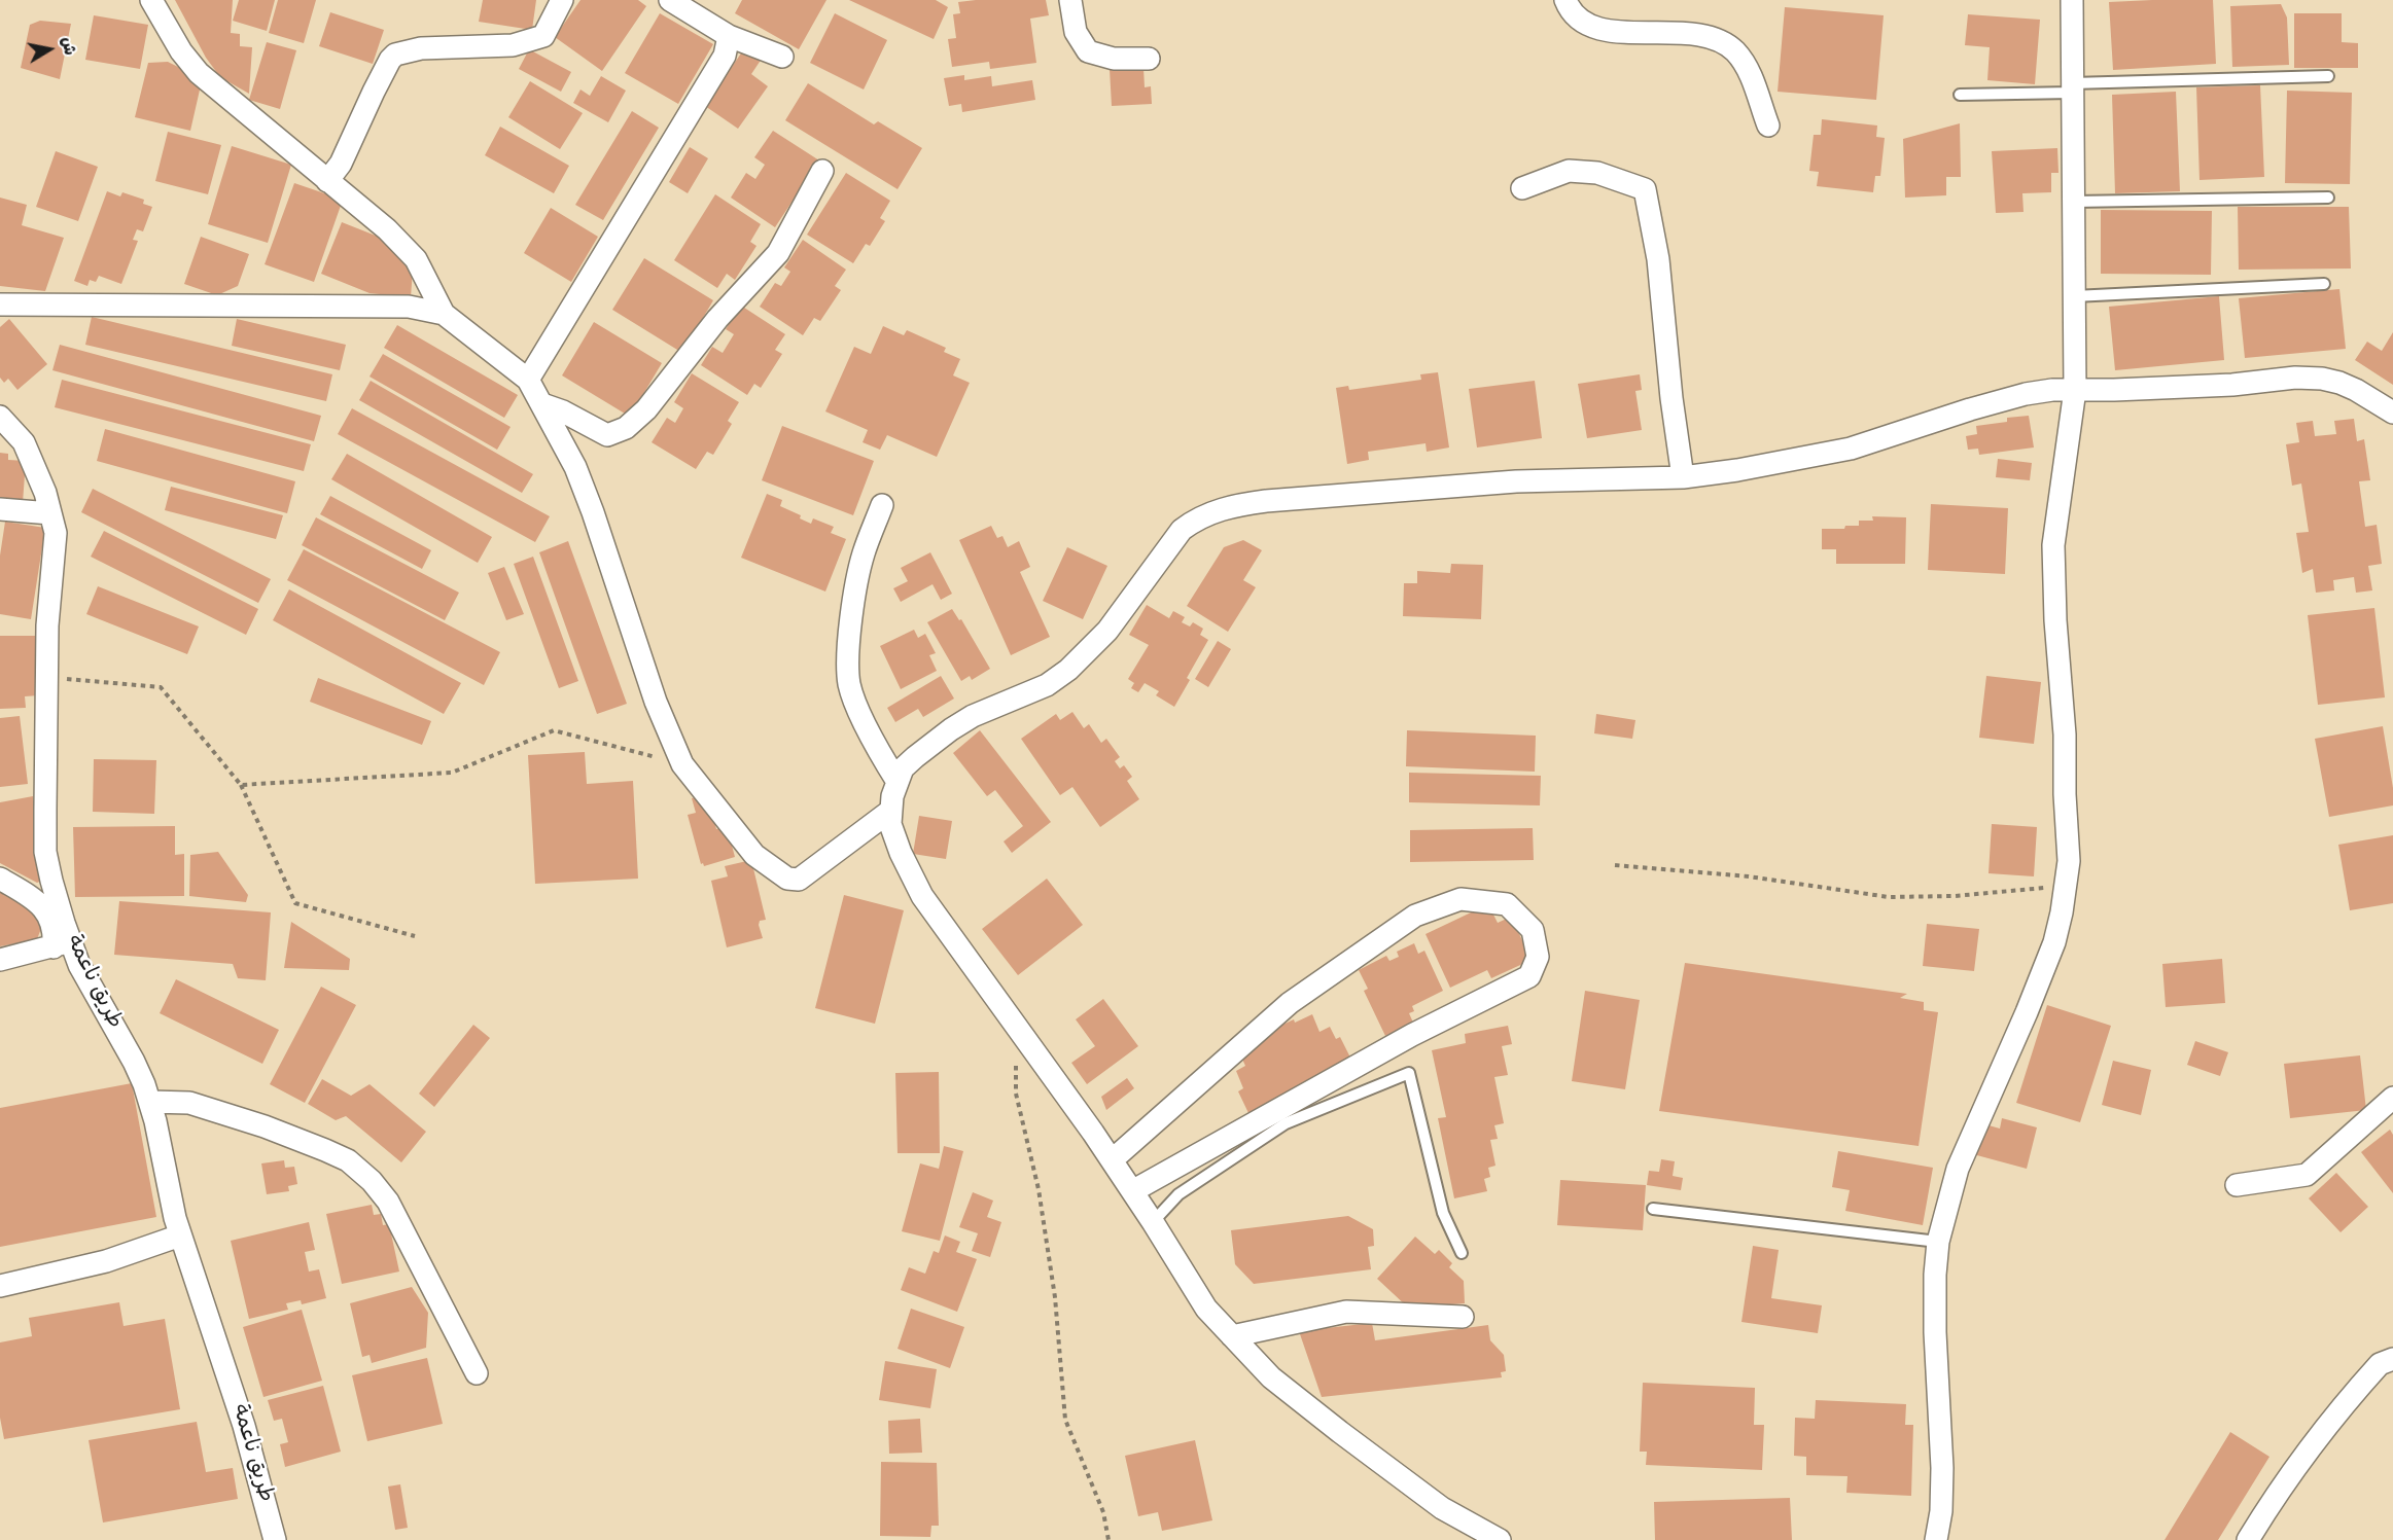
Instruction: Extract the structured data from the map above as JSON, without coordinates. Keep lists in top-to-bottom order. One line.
{"streets":{"street":["طريق ناعمة"]},"north":"right"}
